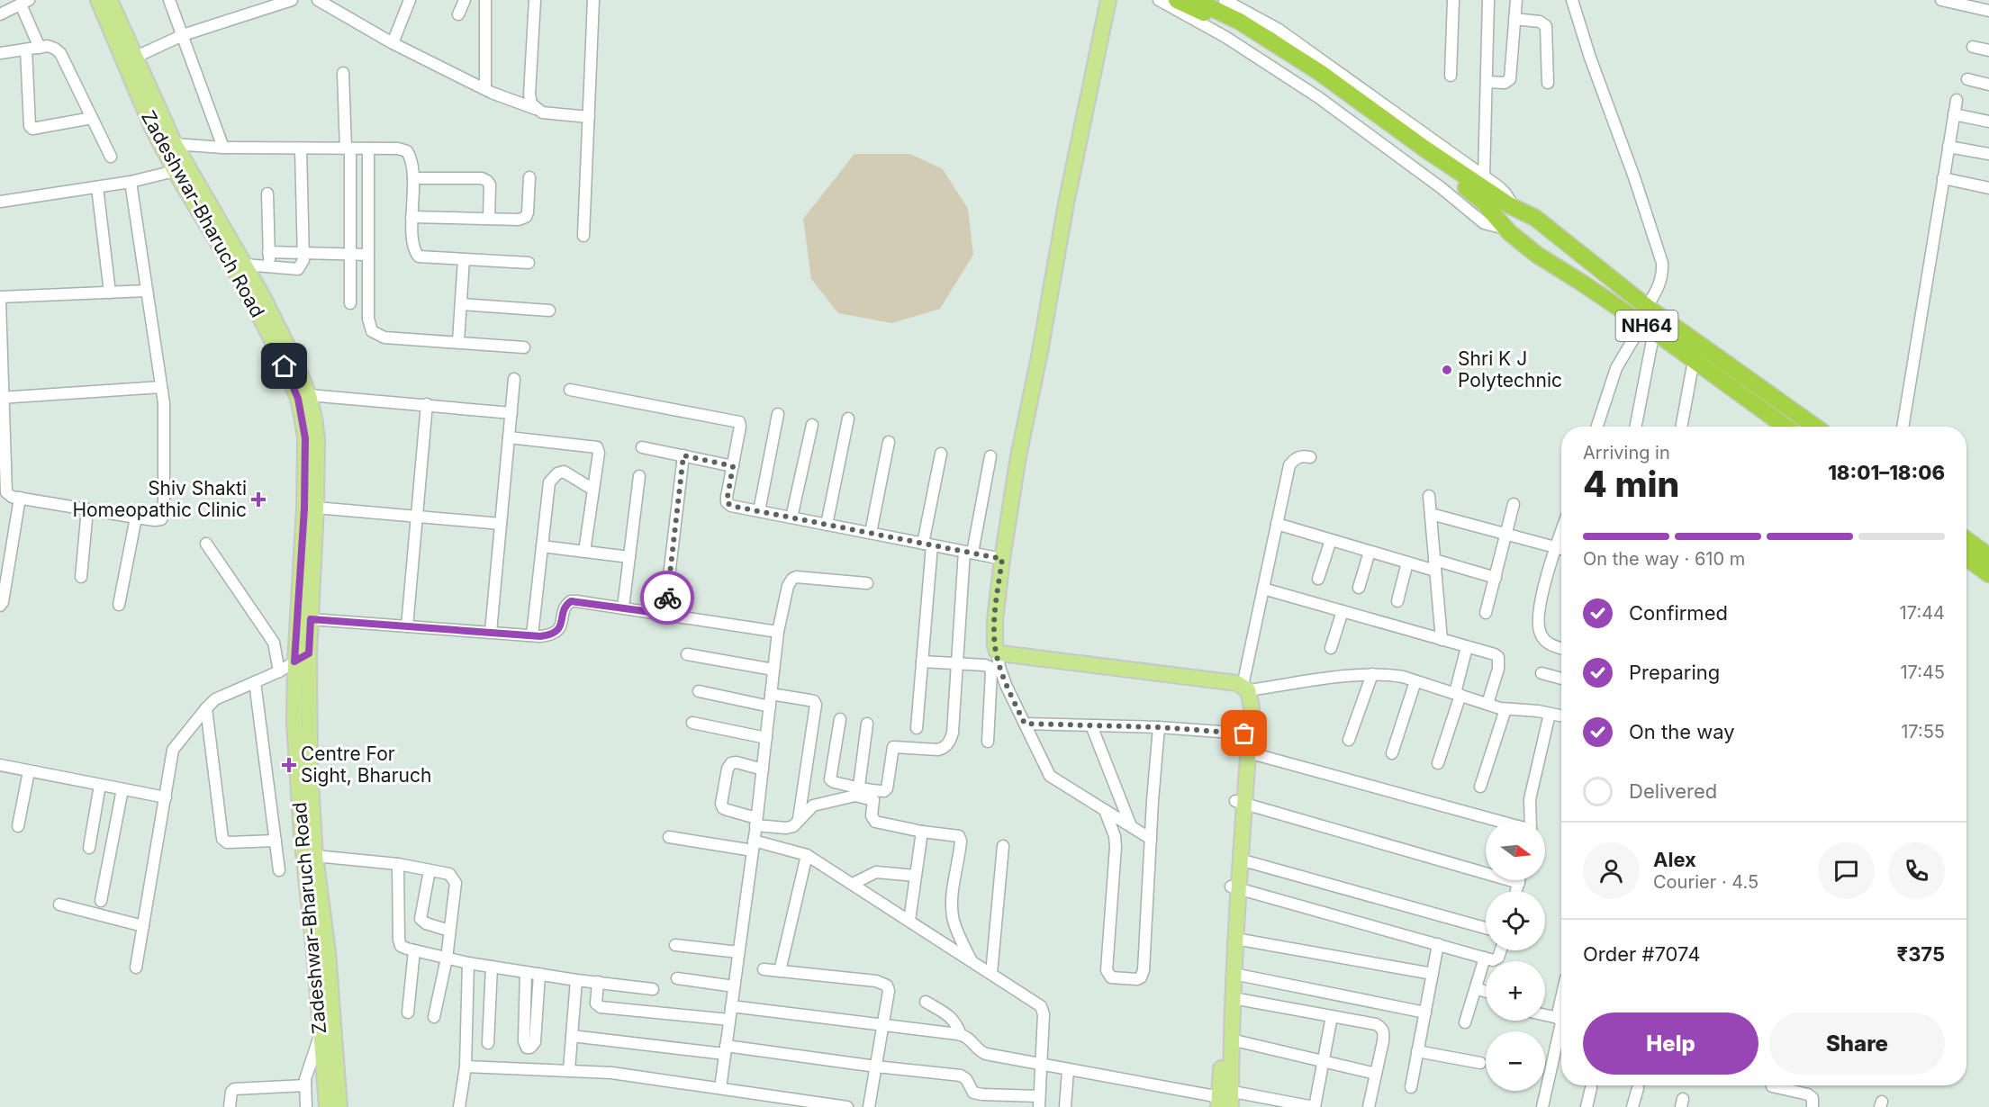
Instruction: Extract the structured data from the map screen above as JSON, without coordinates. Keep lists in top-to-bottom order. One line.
{"streets":{"highway":["NH64"],"main road":["Zadeshwar-Bharuch Road"]},"places":{"other":["Shri K J Polytechnic"],"health":["Shiv Shakti Homeopathic Clinic","Centre For Sight, Bharuch"]},"north":"right","page":{"heading":["4 min","Arriving in","18:01–18:06"],"panel":["Alex","Courier · 4.5","Order #7074","₹375"],"bar":"On the way · 610 m","list":[["Confirmed","17:44"],["Preparing","17:45"],["On the way","17:55"],"Delivered"],"map_buttons":["+","−"],"buttons":["Help","Share"]}}
